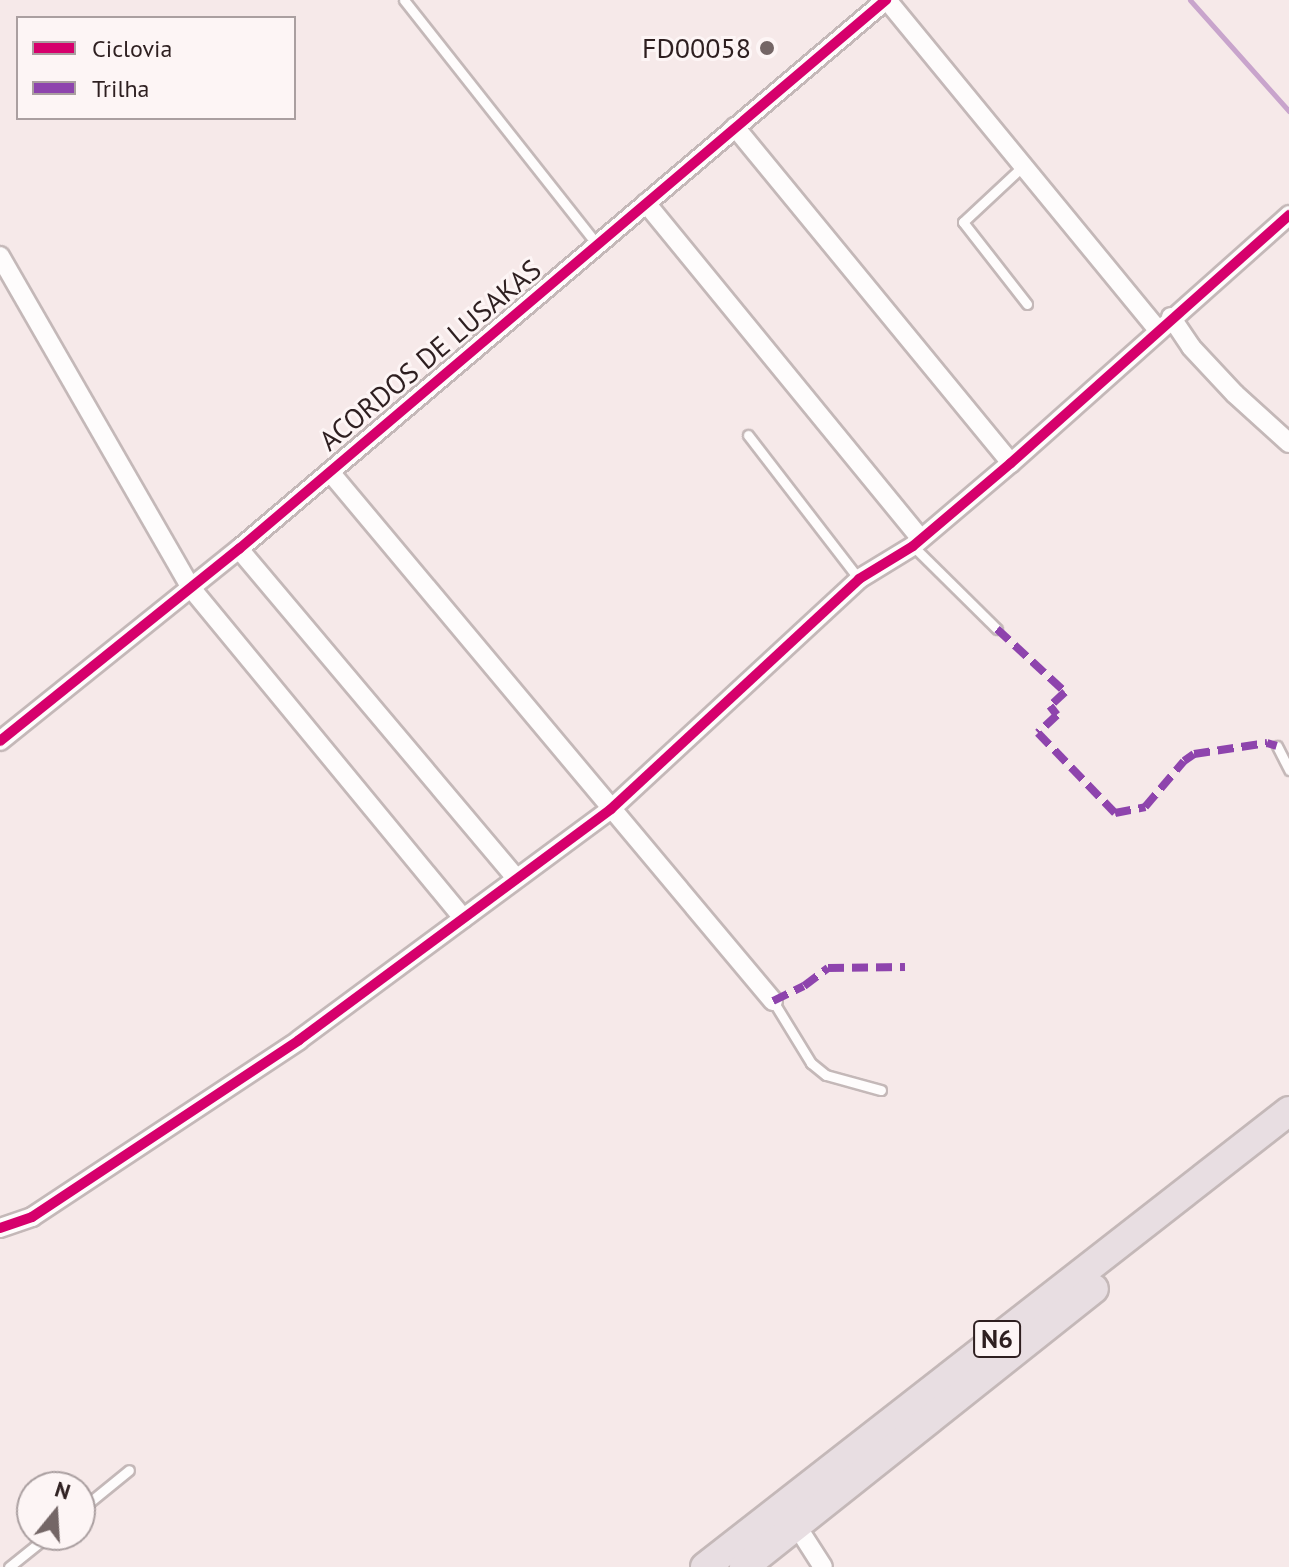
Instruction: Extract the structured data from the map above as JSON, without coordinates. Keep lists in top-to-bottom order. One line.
{"streets":{"highway":["N6"],"street":["ACORDOS DE LUSAKAS"]},"places":["FD00058"],"legend":["Ciclovia","Trilha"],"north":"top"}
